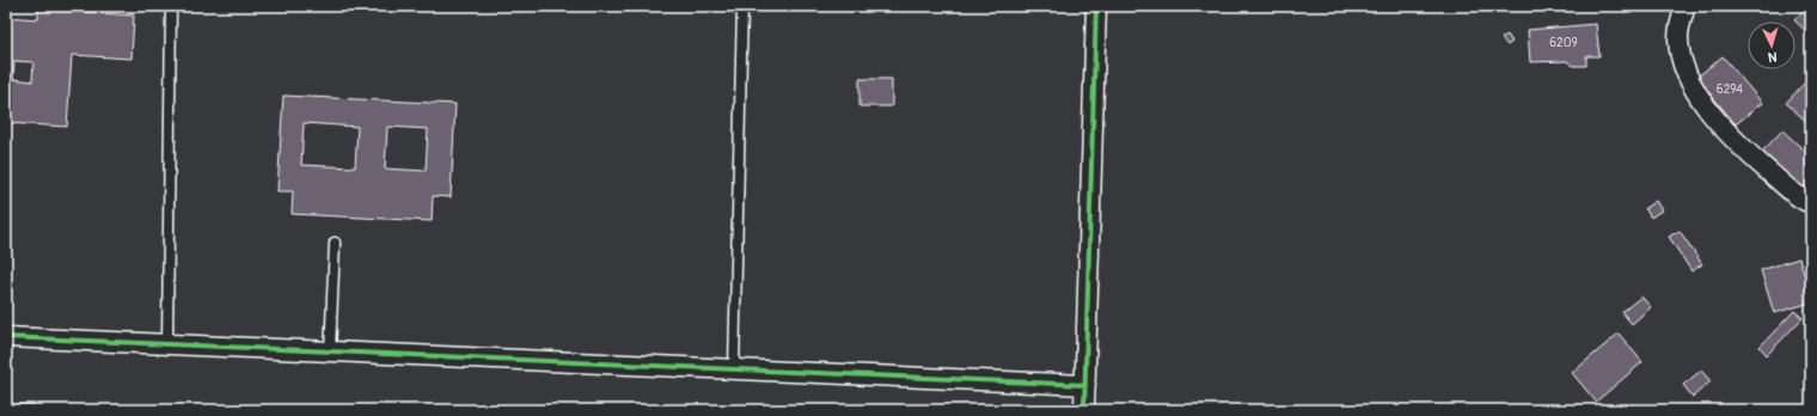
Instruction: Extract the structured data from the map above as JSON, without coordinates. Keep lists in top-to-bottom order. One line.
{"house_numbers":["6209","6294"],"north":"bottom"}
